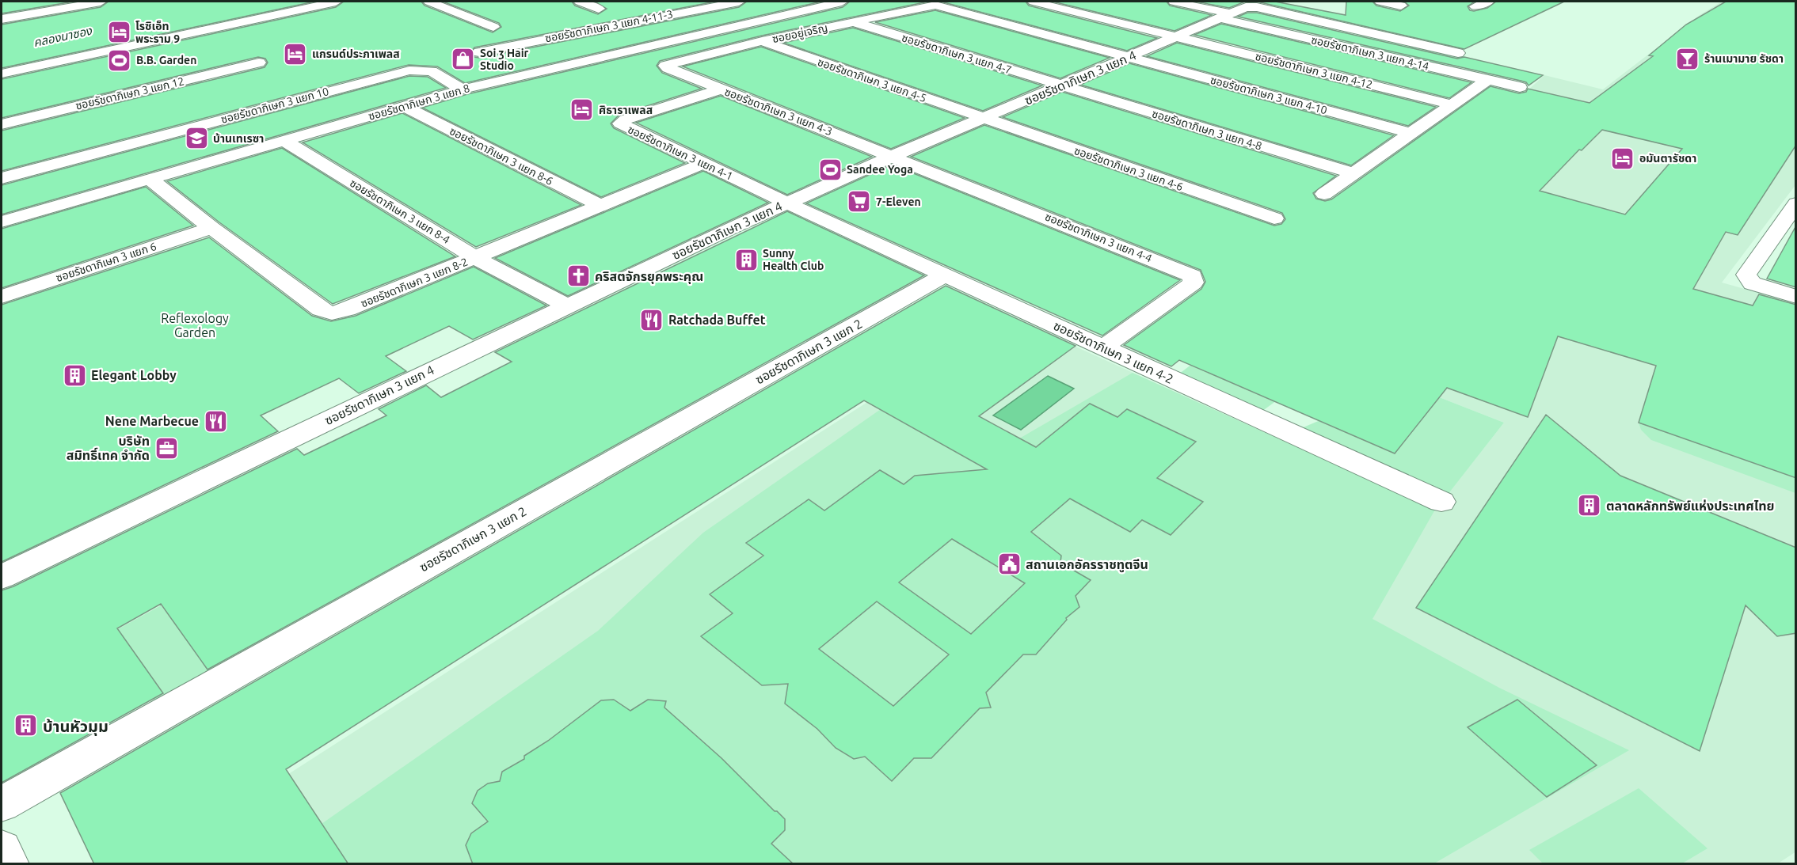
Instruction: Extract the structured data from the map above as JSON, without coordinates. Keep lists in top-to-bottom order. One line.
{"streets":{"street":["ซอยรัชดาภิเษก 3 แยก 4-11-3","ซอยอยู่เจริญ","ซอยรัชดาภิเษก 3 แยก 4-14","ซอยรัชดาภิเษก 3 แยก 4-7","ซอยรัชดาภิเษก 3 แยก 4-12","ซอยรัชดาภิเษก 3 แยก 4","ซอยรัชดาภิเษก 3 แยก 4-5","ซอยรัชดาภิเษก 3 แยก 12","ซอยรัชดาภิเษก 3 แยก 4-10","ซอยรัชดาภิเษก 3 แยก 8","ซอยรัชดาภิเษก 3 แยก 10","ซอยรัชดาภิเษก 3 แยก 4-3","ซอยรัชดาภิเษก 3 แยก 4-8","ซอยรัชดาภิเษก 3 แยก 4-1","ซอยรัชดาภิเษก 3 แยก 8-6","ซอยรัชดาภิเษก 3 แยก 4-6","ซอยรัชดาภิเษก 3 แยก 8-4","ซอยรัชดาภิเษก 3 แยก 4-4","ซอยรัชดาภิเษก 3 แยก 6","ซอยรัชดาภิเษก 3 แยก 8-2","ซอยรัชดาภิเษก 3 แยก 2","ซอยรัชดาภิเษก 3 แยก 4-2"]},"crossings":[["ซอยอยู่เจริญ","ซอยรัชดาภิเษก 3 แยก 4-7"],["ซอยอยู่เจริญ","ซอยรัชดาภิเษก 3 แยก 4-5"],["ซอยอยู่เจริญ","ซอยรัชดาภิเษก 3 แยก 4-10"],["ซอยอยู่เจริญ","ซอยรัชดาภิเษก 3 แยก 4-3"],["ซอยรัชดาภิเษก 3 แยก 4-14","ซอยรัชดาภิเษก 3 แยก 4"],["ซอยรัชดาภิเษก 3 แยก 4-7","ซอยรัชดาภิเษก 3 แยก 4"],["ซอยรัชดาภิเษก 3 แยก 4-7","ซอยรัชดาภิเษก 3 แยก 4-8"],["ซอยรัชดาภิเษก 3 แยก 4-12","ซอยรัชดาภิเษก 3 แยก 4"],["ซอยรัชดาภิเษก 3 แยก 4","ซอยรัชดาภิเษก 3 แยก 4-5"],["ซอยรัชดาภิเษก 3 แยก 4","ซอยรัชดาภิเษก 3 แยก 4-10"],["ซอยรัชดาภิเษก 3 แยก 4","ซอยรัชดาภิเษก 3 แยก 4-3"],["ซอยรัชดาภิเษก 3 แยก 4","ซอยรัชดาภิเษก 3 แยก 4-8"],["ซอยรัชดาภิเษก 3 แยก 4","ซอยรัชดาภิเษก 3 แยก 4-1"],["ซอยรัชดาภิเษก 3 แยก 4","ซอยรัชดาภิเษก 3 แยก 4-6"],["ซอยรัชดาภิเษก 3 แยก 4","ซอยรัชดาภิเษก 3 แยก 8-4"],["ซอยรัชดาภิเษก 3 แยก 4","ซอยรัชดาภิเษก 3 แยก 4-4"],["ซอยรัชดาภิเษก 3 แยก 4","ซอยรัชดาภิเษก 3 แยก 4-2"],["ซอยรัชดาภิเษก 3 แยก 4-5","ซอยรัชดาภิเษก 3 แยก 4-6"],["ซอยรัชดาภิเษก 3 แยก 8","ซอยรัชดาภิเษก 3 แยก 10"],["ซอยรัชดาภิเษก 3 แยก 8","ซอยรัชดาภิเษก 3 แยก 8-6"],["ซอยรัชดาภิเษก 3 แยก 8","ซอยรัชดาภิเษก 3 แยก 8-4"],["ซอยรัชดาภิเษก 3 แยก 8","ซอยรัชดาภิเษก 3 แยก 8-2"],["ซอยรัชดาภิเษก 3 แยก 4-3","ซอยรัชดาภิเษก 3 แยก 4-1"],["ซอยรัชดาภิเษก 3 แยก 4-3","ซอยรัชดาภิเษก 3 แยก 4-4"],["ซอยรัชดาภิเษก 3 แยก 4-1","ซอยรัชดาภิเษก 3 แยก 8-2"],["ซอยรัชดาภิเษก 3 แยก 4-1","ซอยรัชดาภิเษก 3 แยก 4-2"],["ซอยรัชดาภิเษก 3 แยก 8-6","ซอยรัชดาภิเษก 3 แยก 8-2"],["ซอยรัชดาภิเษก 3 แยก 8-4","ซอยรัชดาภิเษก 3 แยก 8-2"],["ซอยรัชดาภิเษก 3 แยก 4-4","ซอยรัชดาภิเษก 3 แยก 4-2"],["ซอยรัชดาภิเษก 3 แยก 6","ซอยรัชดาภิเษก 3 แยก 8-2"],["ซอยรัชดาภิเษก 3 แยก 2","ซอยรัชดาภิเษก 3 แยก 4-2"]],"water":["คลองนาซอง"],"parks":["Reflexology Garden"],"places":{"hotel":["โรซิเอ็ท พระราม 9","แกรนด์ประภาเพลส","ศิธาราเพลส","อมันตารัชดา"],"bar":["ร้านเมามาย รัชดา"],"shop":["Soi ʒ Hair Studio"],"sports":["B.B. Garden","Sandee Yoga"],"school or university":["บ้านเทเรซา"],"supermarket":["7-Eleven"],"building":["Sunny Health Club","Elegant Lobby","ตลาดหลักทรัพย์แห่งประเทศไทย","บ้านหัวมุม"],"church":["คริสตจักรยุคพระคุณ"],"restaurant":["Ratchada Buffet","Nene Marbecue"],"office":["บริษัท สมิทธิ์เทค จำกัด"],"public building":["สถานเอกอัครราชทูตจีน"]}}
